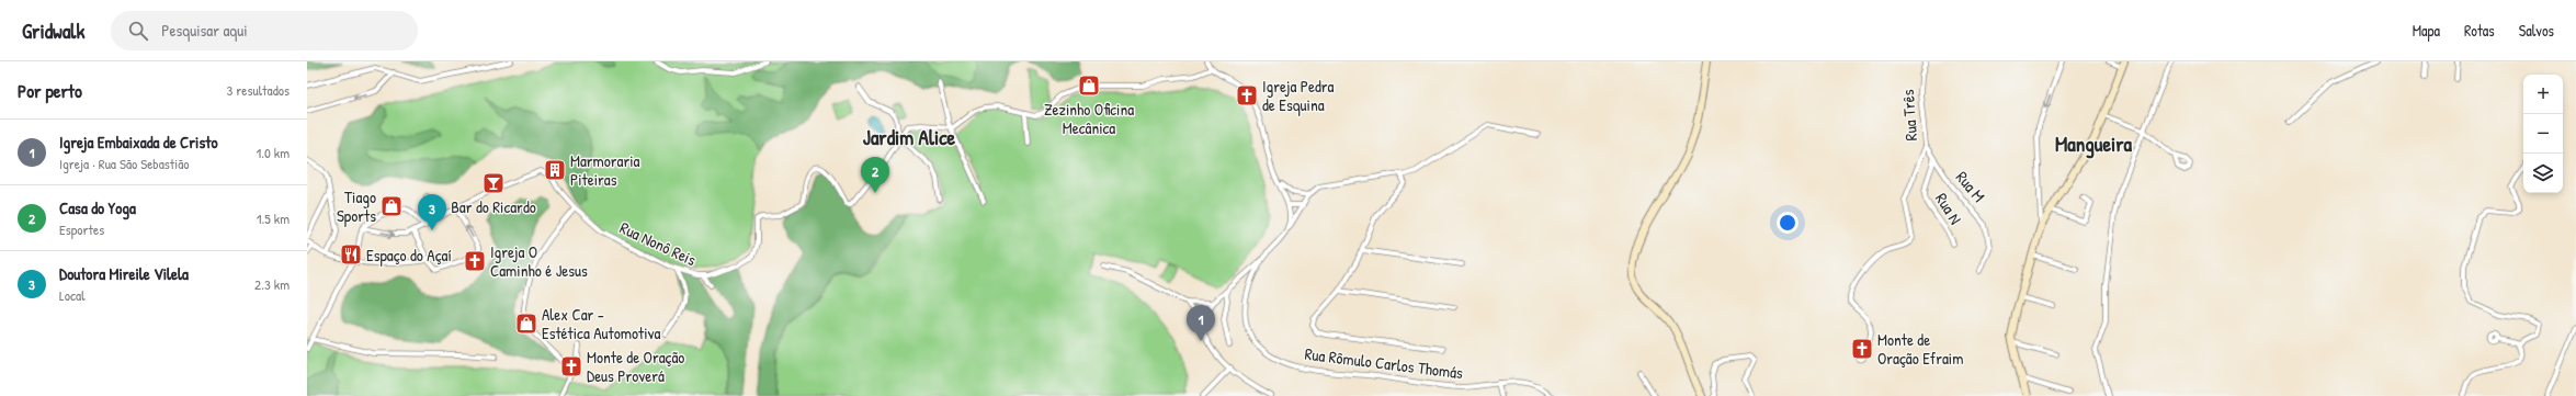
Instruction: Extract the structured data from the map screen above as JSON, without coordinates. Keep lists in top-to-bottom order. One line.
{"streets":{"street":["Rua Três","Rua M","Rua N","Rua Nonô Reis","Rua Rômulo Carlos Thomás"]},"crossings":[["Rua Três","Rua M"],["Rua M","Rua N"]],"districts":["Jardim Alice","Mangueira"],"places":{"shop":["Zezinho Oficina Mecânica","Tiago Sports","Alex Car - Estética Automotiva"],"church":["Igreja Pedra de Esquina","Igreja O Caminho é Jesus","Monte de Oração Efraim","Monte de Oração Deus Proverá"],"building":["Marmoraria Piteiras"],"bar":["Bar do Ricardo"],"restaurant":["Espaço do Açaí"]},"page":{"header":"Gridwalk","search":"Pesquisar aqui","nav":["Mapa","Rotas","Salvos"],"heading":["Por perto","3 resultados"],"map_buttons":["+","−"],"list":[{"mark":"1","name":"Igreja Embaixada de Cristo","note":"Igreja · Rua São Sebastião","value":"1.0 km"},{"mark":"2","name":"Casa do Yoga","note":"Esportes","value":"1.5 km"},{"mark":"3","name":"Doutora Mireile Vilela","note":"Local","value":"2.3 km"}],"pins":["2","3","1"]}}
